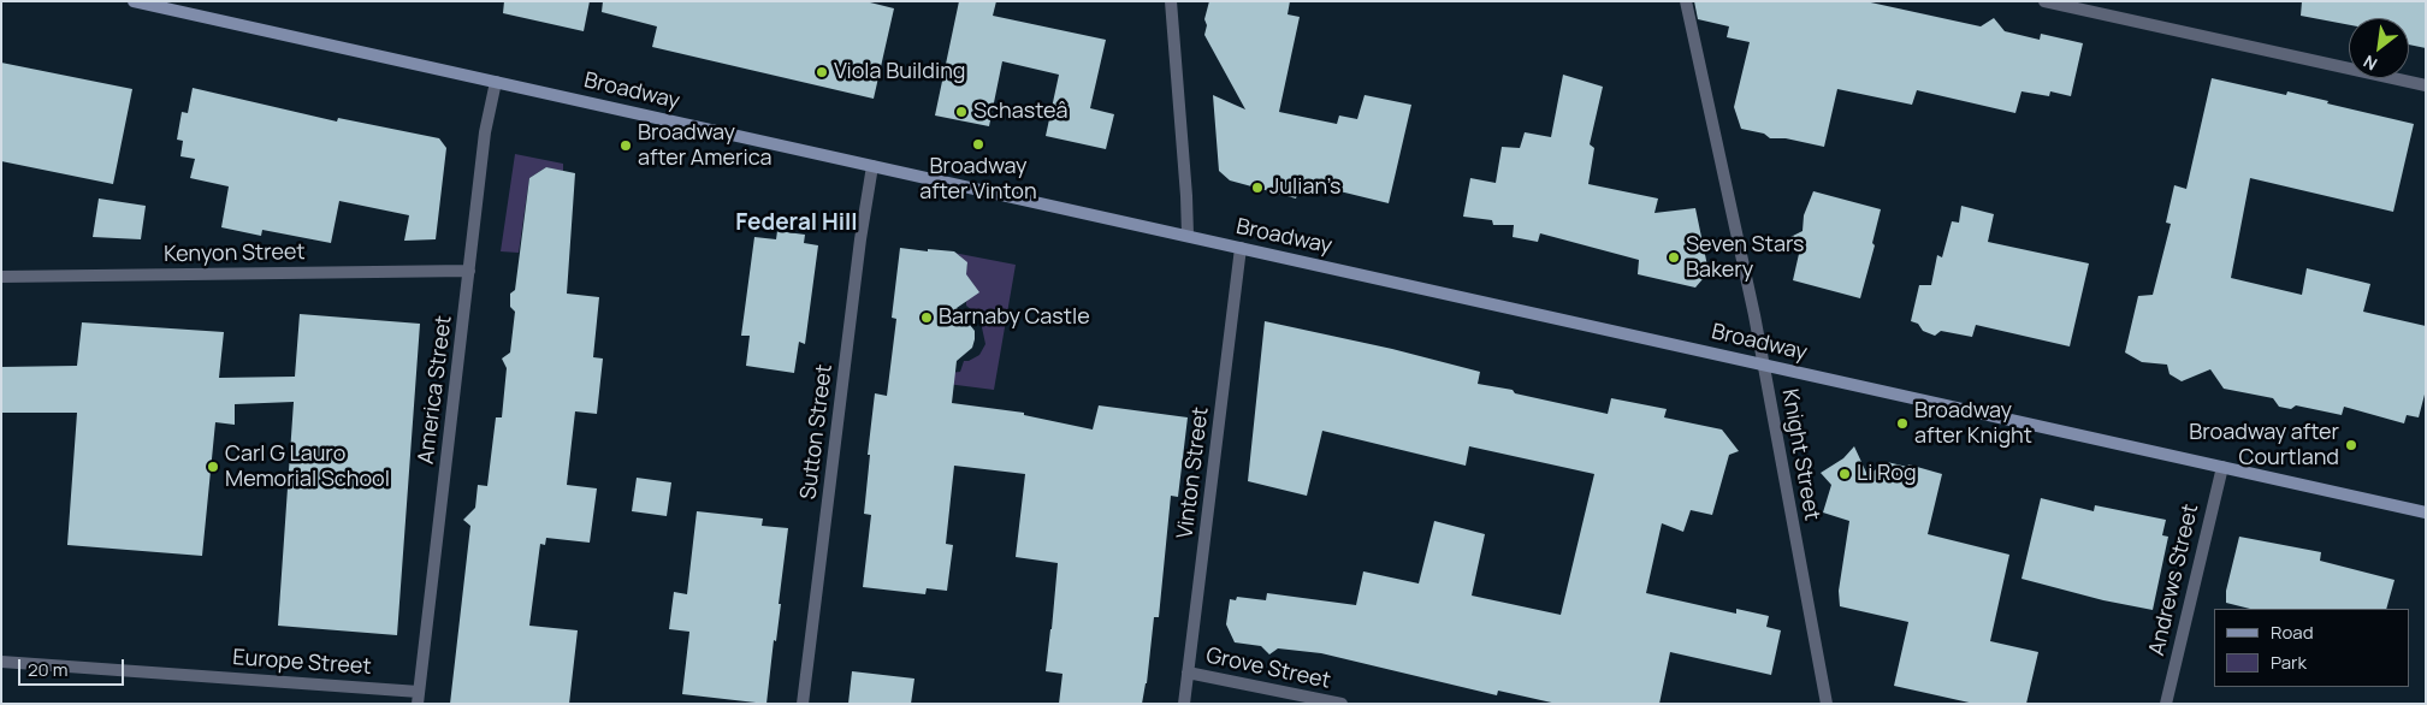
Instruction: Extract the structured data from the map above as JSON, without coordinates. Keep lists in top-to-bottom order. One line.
{"streets":{"main road":["Broadway"],"street":["Kenyon Street","America Street","Sutton Street","Knight Street","Vinton Street","Andrews Street","Europe Street","Grove Street"]},"crossings":[["Broadway","America Street"],["Broadway","Sutton Street"],["Broadway","Knight Street"],["Broadway","Vinton Street"],["Broadway","Andrews Street"],["Kenyon Street","America Street"],["America Street","Europe Street"],["Vinton Street","Grove Street"]],"districts":["Federal Hill"],"places":["Viola Building","Schasteâ","Broadway after Vinton","Broadway after America","Julian’s","Seven Stars Bakery","Barnaby Castle","Broadway after Knight","Broadway after Courtland","Carl G Lauro Memorial School","Li Rog"],"legend":["Road","Park"],"scale_bar":"20 m","north":"bottom left"}
